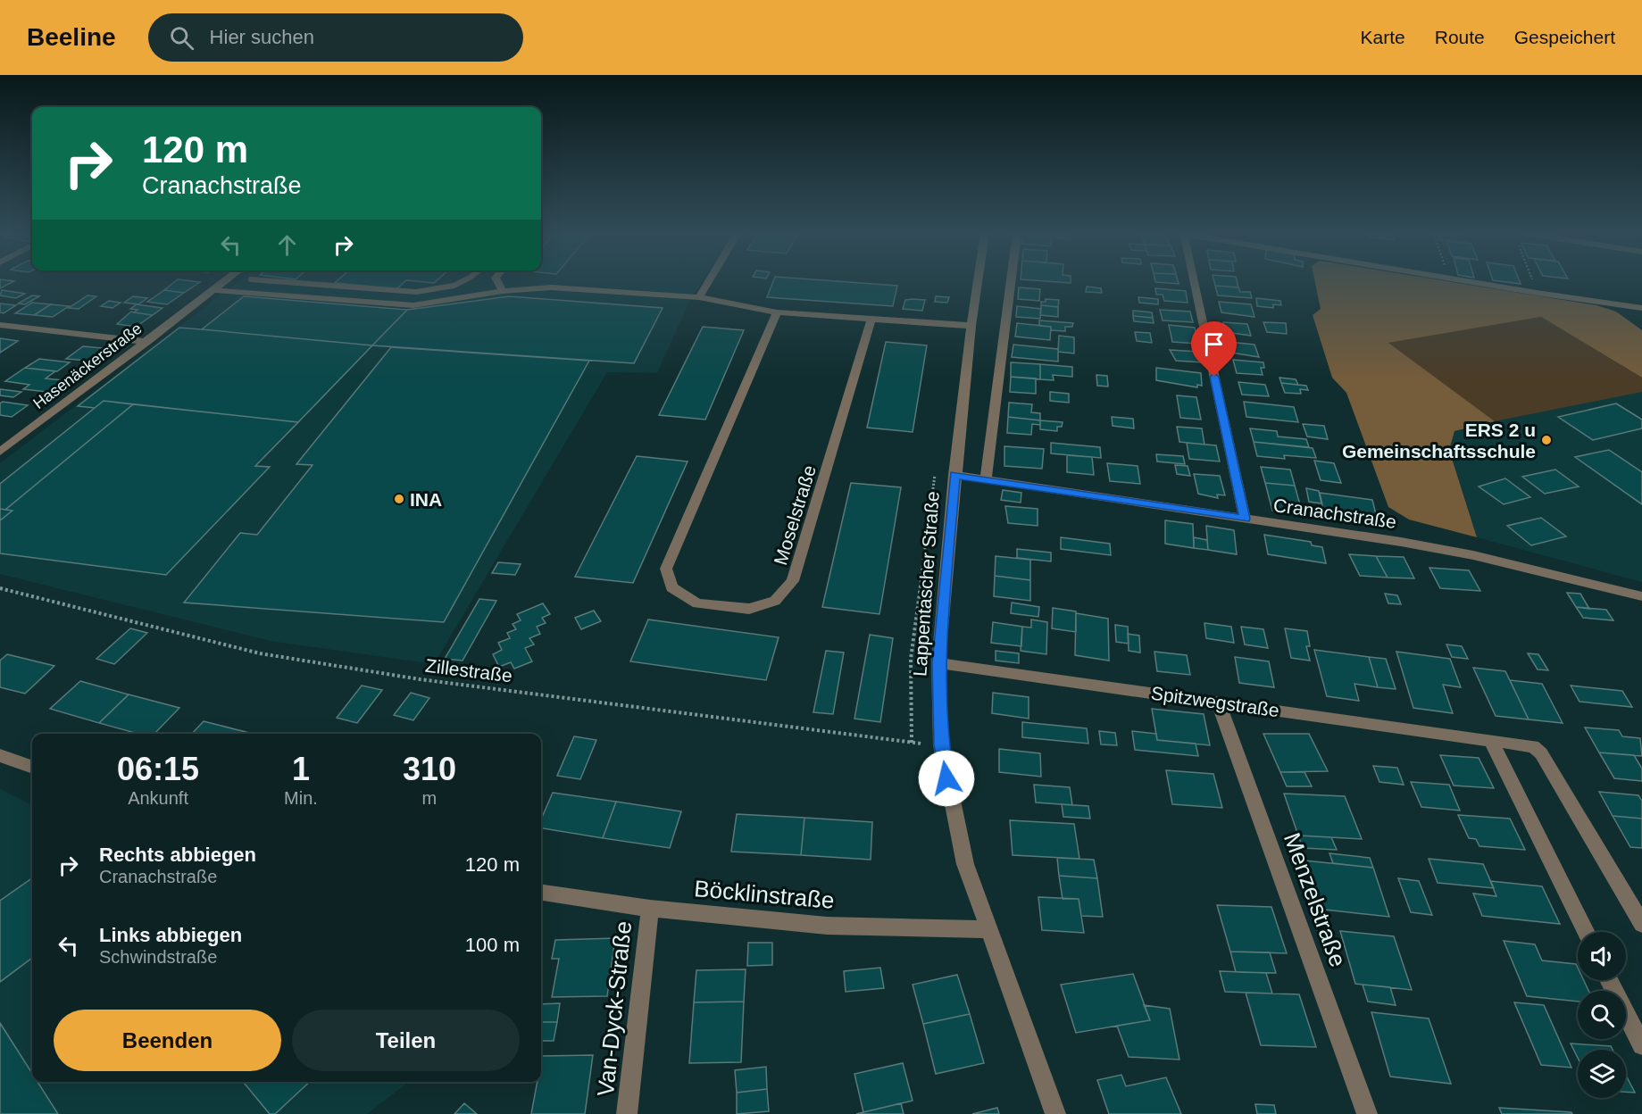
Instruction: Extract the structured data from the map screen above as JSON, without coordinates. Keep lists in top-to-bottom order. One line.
{"streets":{"street":["Hasenäckerstraße","Cranachstraße","Moselstraße","Lappentascher Straße","Spitzwegstraße","Böcklinstraße","Menzelstraße","Van-Dyck-Straße"],"path":["Zillestraße"]},"crossings":[["Cranachstraße","Lappentascher Straße"],["Lappentascher Straße","Zillestraße"],["Lappentascher Straße","Spitzwegstraße"],["Lappentascher Straße","Böcklinstraße"],["Spitzwegstraße","Menzelstraße"],["Böcklinstraße","Van-Dyck-Straße"]],"places":["ERS 2 u Gemeinschaftsschule","INA"],"page":{"header":"Beeline","search":"Hier suchen","nav":["Karte","Route","Gespeichert"],"turn":["120 m","Cranachstraße"],"eta":["06:15","Ankunft","1","Min.","310","m"],"list":[{"name":"Rechts abbiegen","note":"Cranachstraße","value":"120 m"},{"name":"Links abbiegen","note":"Schwindstraße","value":"100 m"}],"buttons":["Beenden","Teilen"]}}
